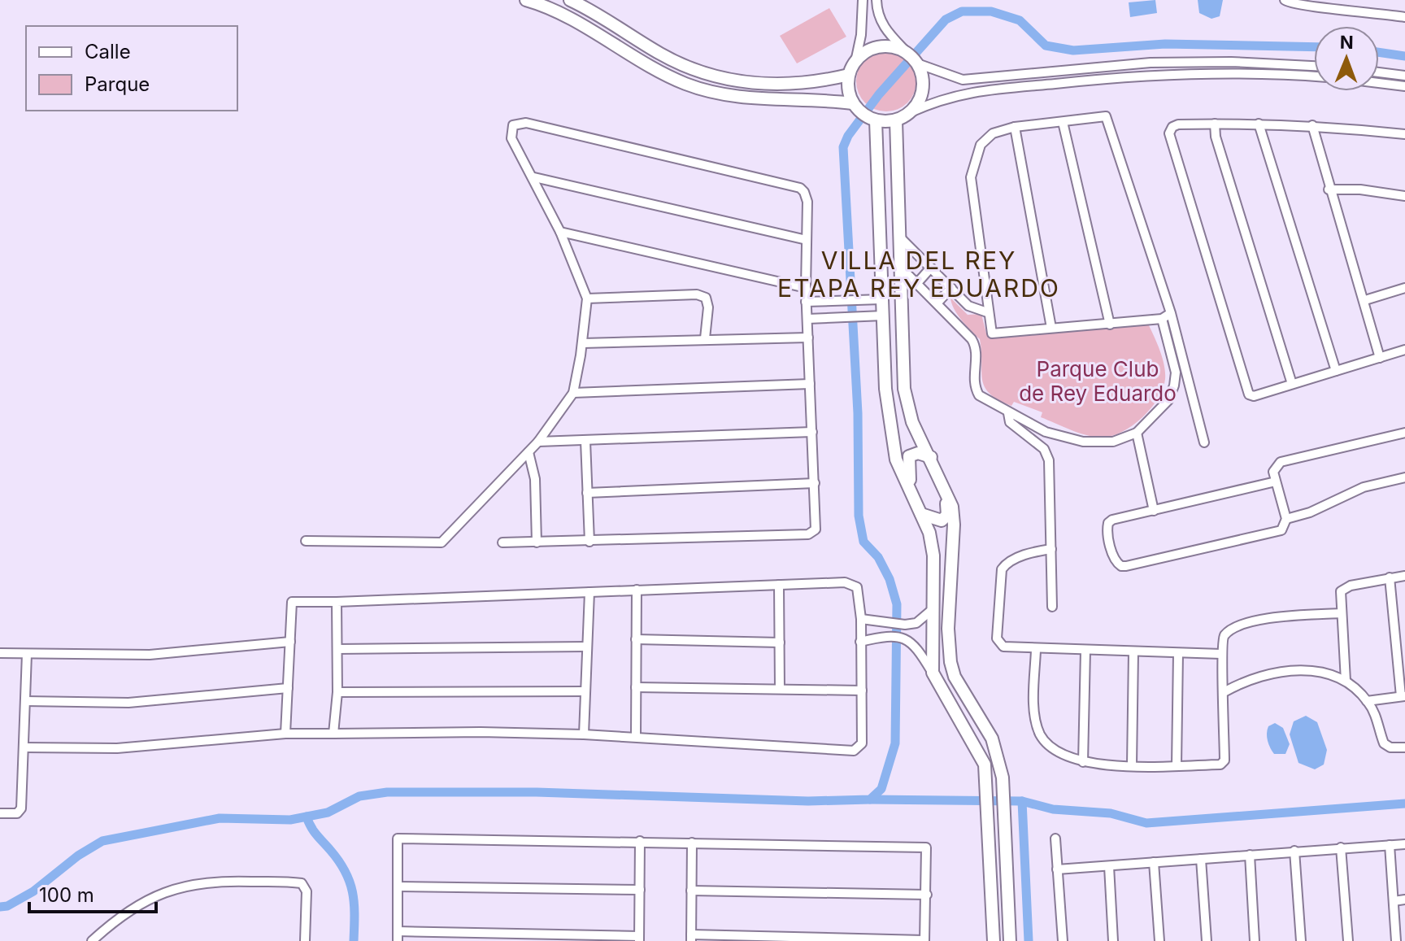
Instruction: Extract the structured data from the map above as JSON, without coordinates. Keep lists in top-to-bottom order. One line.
{"districts":["VILLA DEL REY ETAPA REY EDUARDO"],"parks":["Parque Club de Rey Eduardo"],"legend":["Calle","Parque"],"scale_bar":"100 m","north":"top"}
